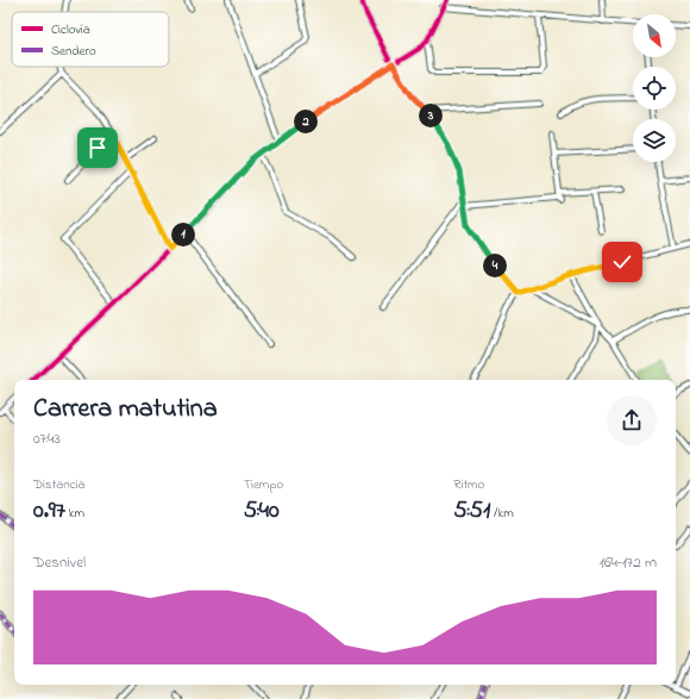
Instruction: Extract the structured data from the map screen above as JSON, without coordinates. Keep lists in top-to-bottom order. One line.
{"legend":["Ciclovía","Sendero"],"north":"bottom right","page":{"pins":["3","2","1","4"],"heading":["Carrera matutina","07:43"],"stats":[["Distancia","0.97 km"],["Tiempo","5:40"],["Ritmo","5:51 /km"]],"chart":["Desnivel","164–172 m"]}}
